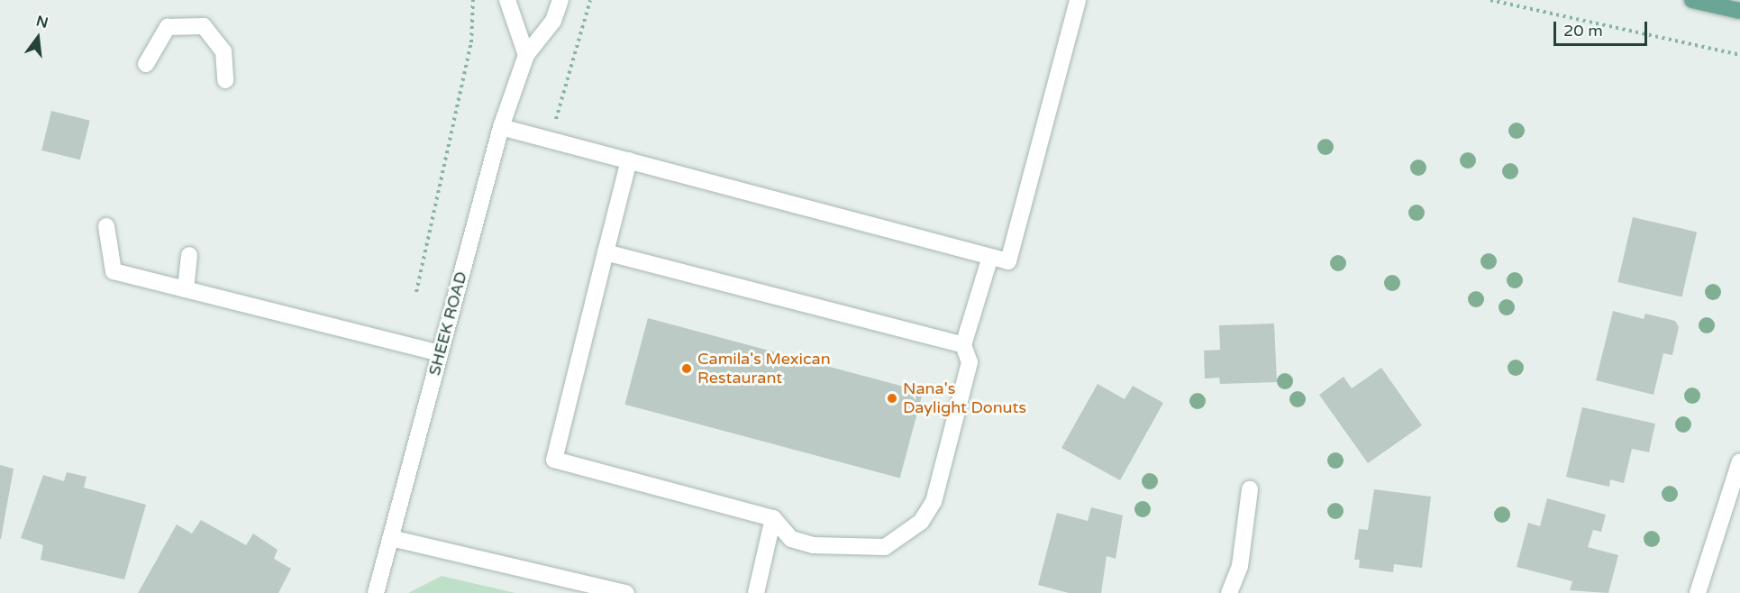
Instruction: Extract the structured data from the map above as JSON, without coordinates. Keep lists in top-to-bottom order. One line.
{"streets":{"street":["SHEEK ROAD"]},"places":["Camila's Mexican Restaurant","Nana's Daylight Donuts"],"scale_bar":"20 m","north":"top"}
